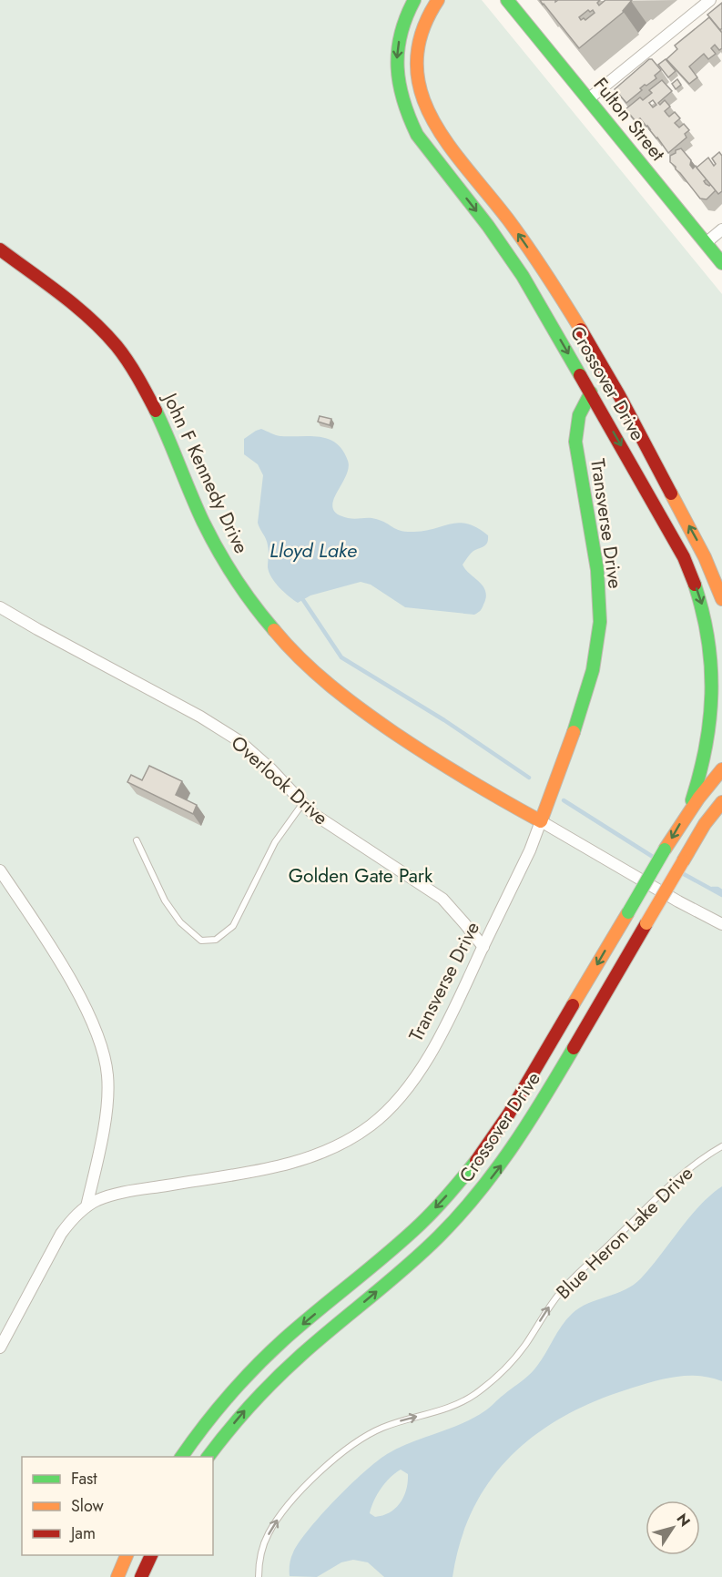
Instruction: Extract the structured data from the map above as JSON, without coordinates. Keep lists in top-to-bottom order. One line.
{"streets":{"main road":["Fulton Street","Crossover Drive","John F Kennedy Drive","Transverse Drive"],"street":["Overlook Drive"],"lane":["Blue Heron Lake Drive"]},"crossings":[["Crossover Drive","Transverse Drive"],["John F Kennedy Drive","Transverse Drive"],["Transverse Drive","Overlook Drive"]],"one_way":["Blue Heron Lake Drive"],"water":["Lloyd Lake"],"parks":["Golden Gate Park"],"legend":["Fast","Slow","Jam"],"north":"top right"}
